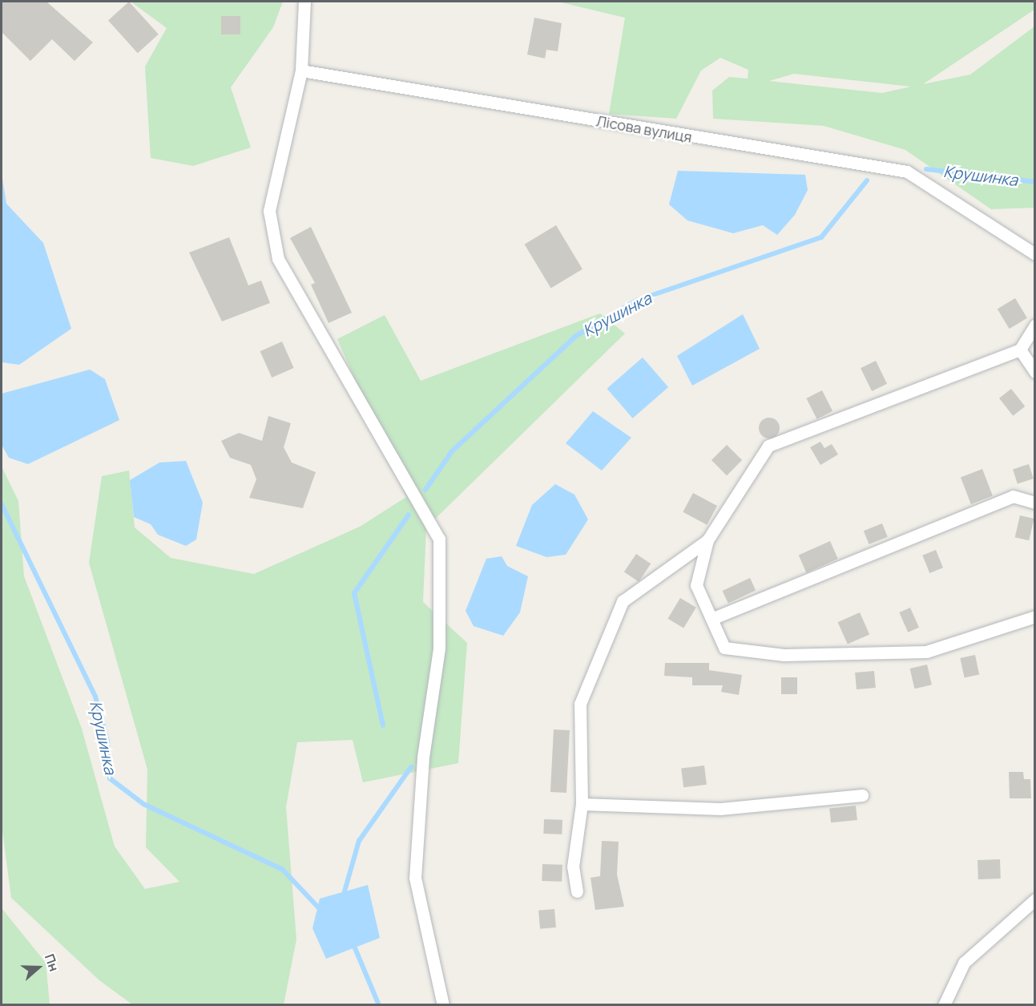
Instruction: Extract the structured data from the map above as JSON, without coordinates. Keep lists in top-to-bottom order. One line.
{"streets":{"street":["Лісова вулиця"]},"water":["Крушинка"],"north":"right"}
